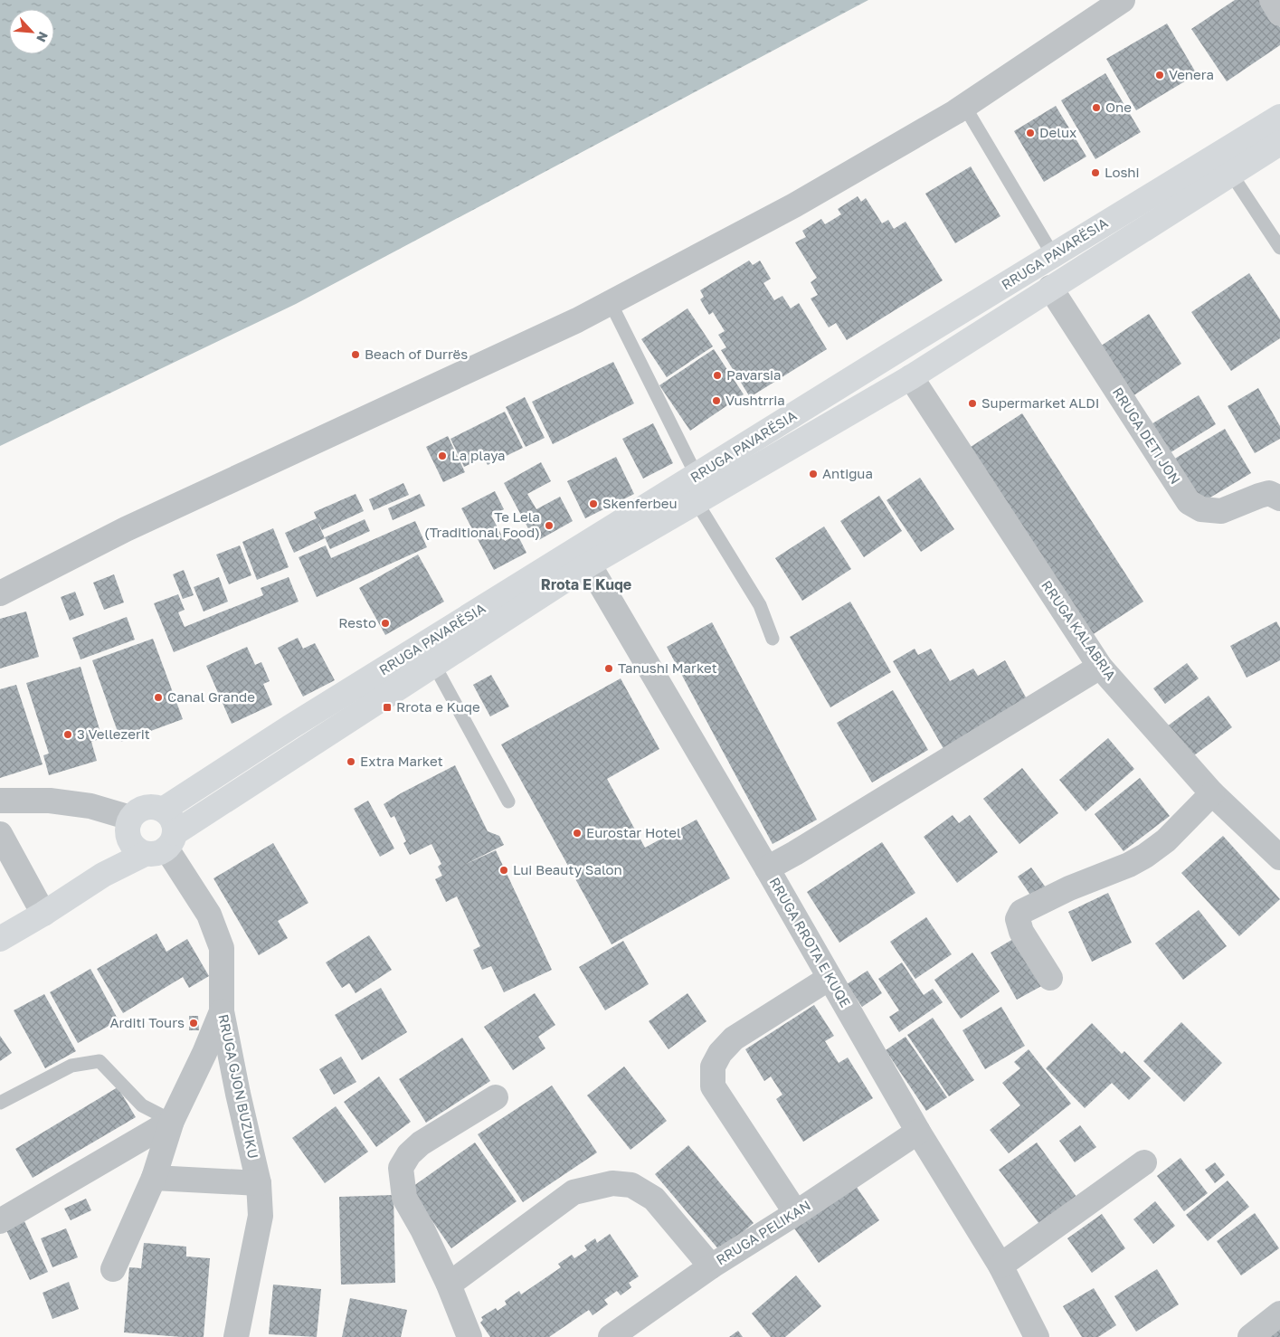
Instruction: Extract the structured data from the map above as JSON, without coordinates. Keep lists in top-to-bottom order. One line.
{"streets":{"main road":["RRUGA PAVARËSIA"],"street":["RRUGA DETI JON","RRUGA KALABRIA","RRUGA RROTA E KUQE","RRUGA GJON BUZUKU","RRUGA PELIKAN"]},"crossings":[["RRUGA PAVARËSIA","RRUGA DETI JON"],["RRUGA PAVARËSIA","RRUGA KALABRIA"],["RRUGA PAVARËSIA","RRUGA RROTA E KUQE"],["RRUGA PAVARËSIA","RRUGA GJON BUZUKU"],["RRUGA RROTA E KUQE","RRUGA PELIKAN"]],"districts":["Rrota E Kuqe"],"places":{"other":["Venera","One","Delux","Loshi","Beach of Durrës","Pavarsia","Vushtrria","Supermarket ALDI","La playa","Antigua","Skenferbeu","Te Lela (Traditional Food)","Resto","Tanushi Market","Canal Grande","3 Vellezerit","Extra Market","Eurostar Hotel","Lui Beauty Salon","Arditi Tours"],"transit":["Rrota e Kuqe"]},"north":"bottom right"}
